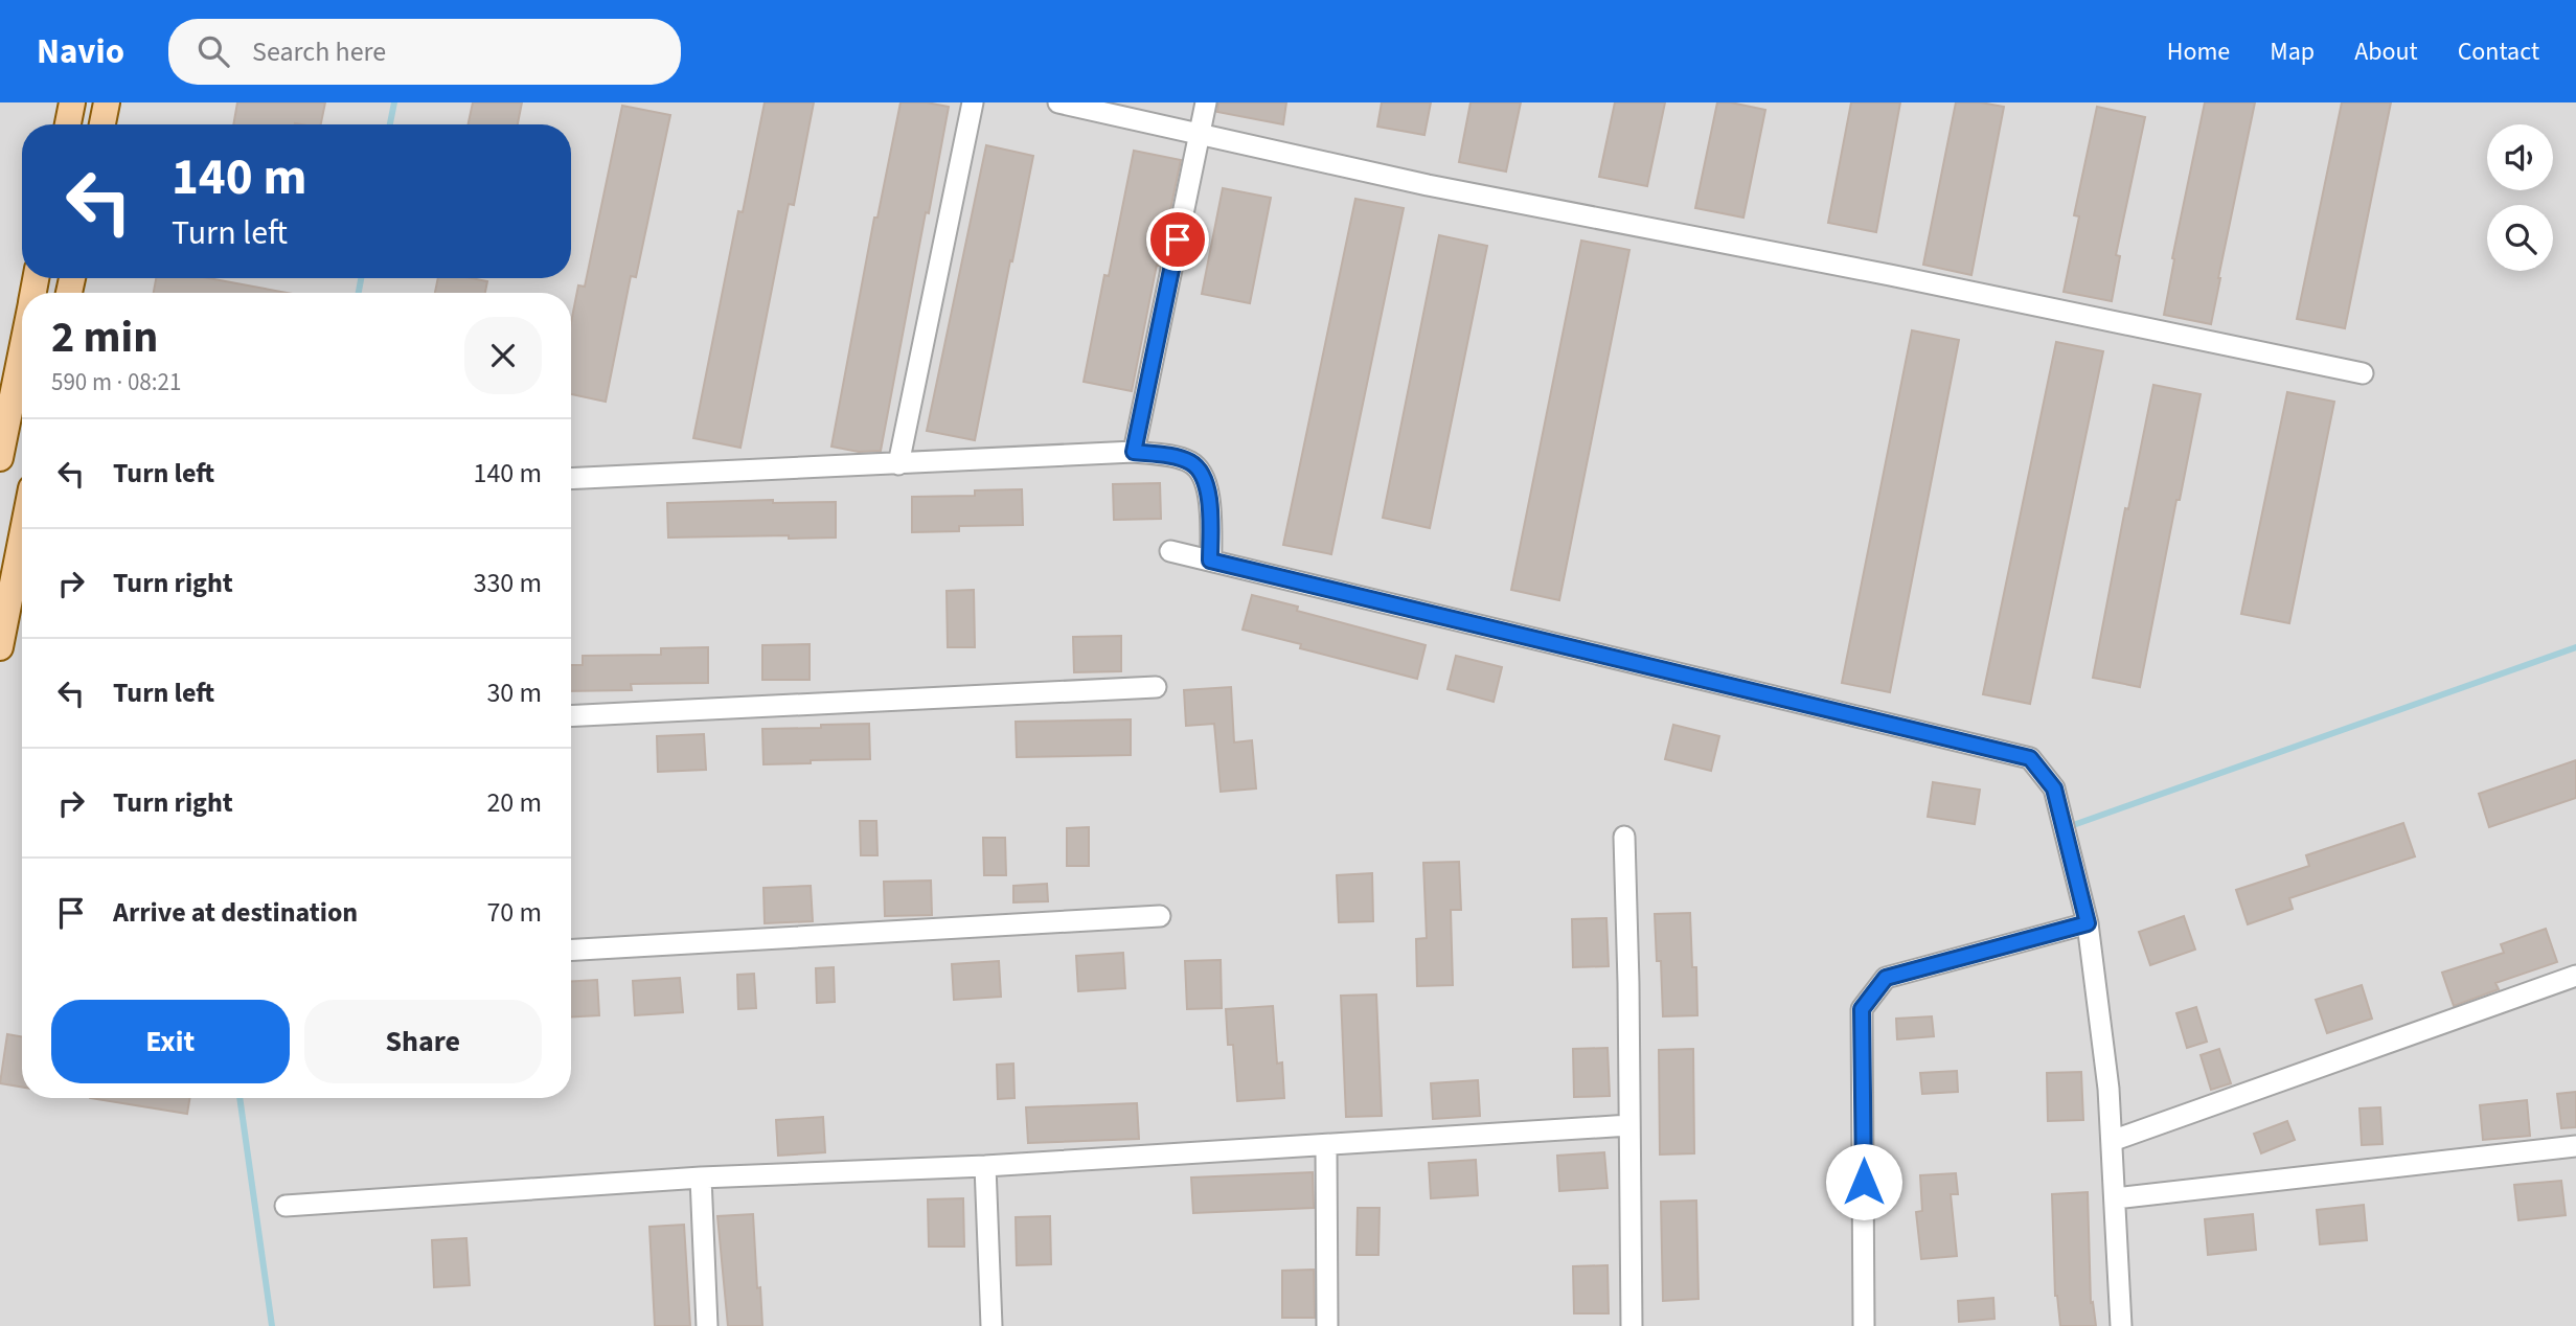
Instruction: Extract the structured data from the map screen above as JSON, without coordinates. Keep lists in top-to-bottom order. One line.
{"page":{"header":"Navio","search":"Search here","nav":["Home","Map","About","Contact"],"turn":["140 m","Turn left"],"heading":["2 min","590 m · 08:21"],"list":[{"name":"Turn left","value":"140 m"},{"name":"Turn right","value":"330 m"},{"name":"Turn left","value":"30 m"},{"name":"Turn right","value":"20 m"},{"name":"Arrive at destination","value":"70 m"}],"buttons":["Exit","Share"]}}
